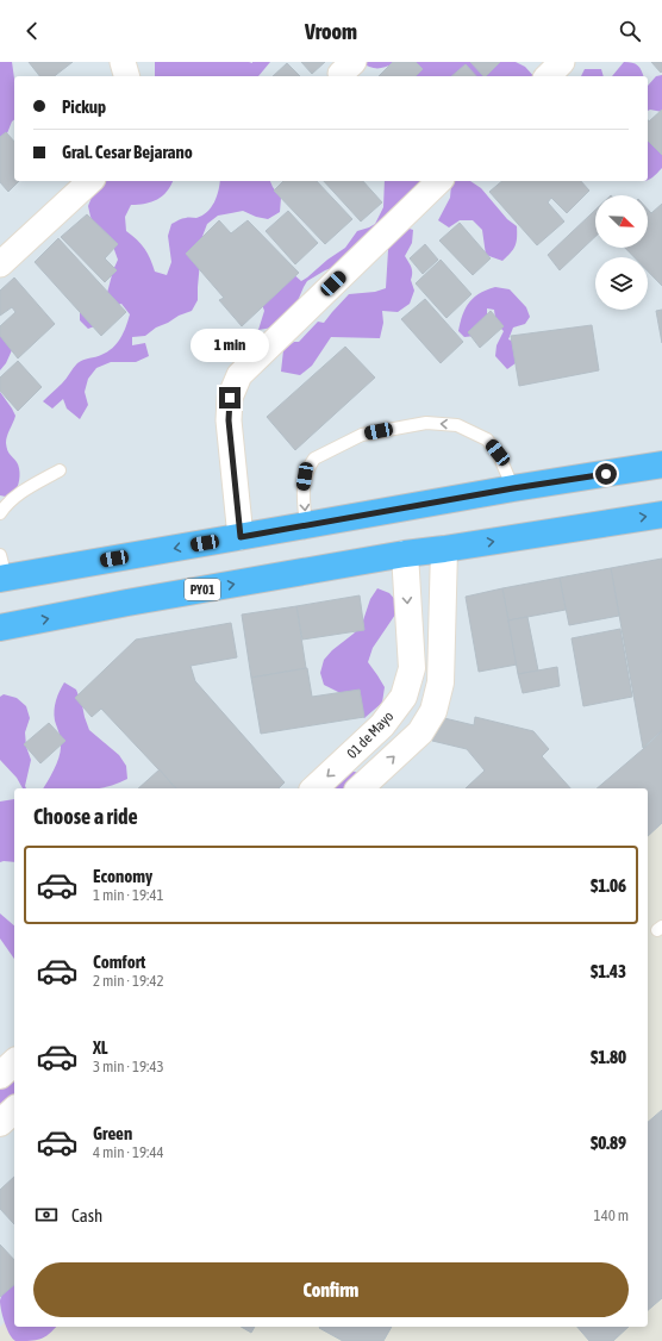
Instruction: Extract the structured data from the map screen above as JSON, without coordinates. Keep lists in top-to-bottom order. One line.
{"streets":{"highway":["PY01"],"street":["01 de Mayo"]},"crossings":[["PY01","01 de Mayo"]],"north":"bottom right","page":{"header":"Vroom","banner":["Pickup","Gral. Cesar Bejarano"],"bubble":"1 min","heading":"Choose a ride","list":[{"name":"Economy","note":"1 min · 19:41","value":"$1.06"},{"name":"Comfort","note":"2 min · 19:42","value":"$1.43"},{"name":"XL","note":"3 min · 19:43","value":"$1.80"},{"name":"Green","note":"4 min · 19:44","value":"$0.89"}],"pay":["Cash","140 m"],"buttons":"Confirm"}}
